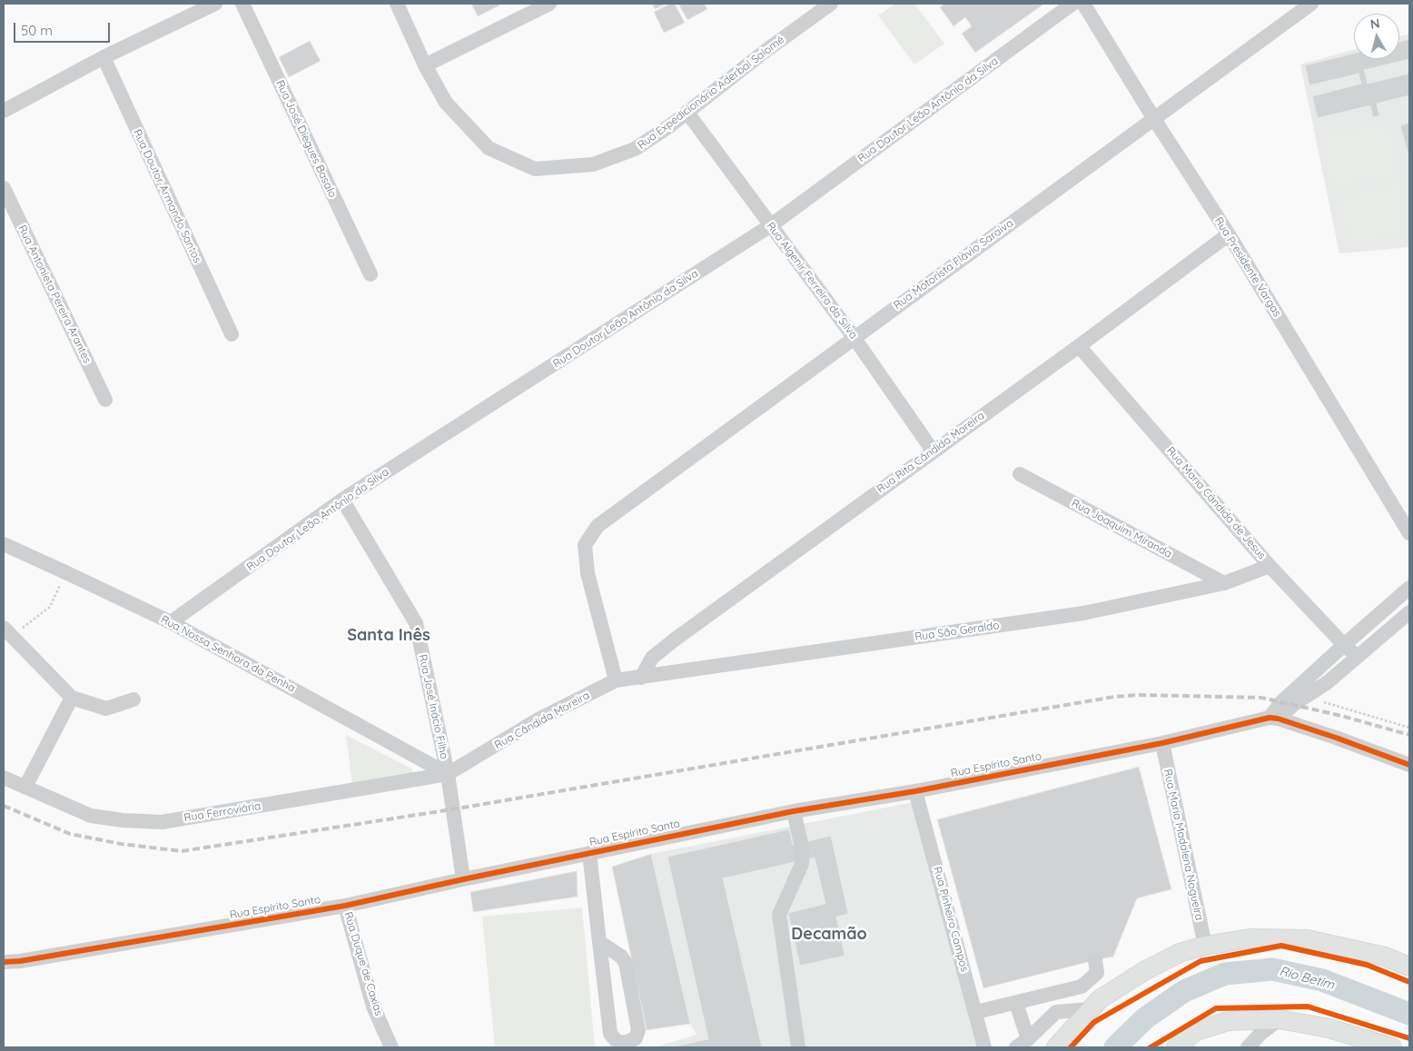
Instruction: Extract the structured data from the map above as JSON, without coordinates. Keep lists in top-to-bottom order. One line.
{"streets":{"street":["Rua Expedicionário Aderbal Salomé","Rua Doutor Leão Antônio da Silva","Rua José Diegues Basalo","Rua Doutor Armando Santos","Rua Motorista Flávio Saraiva","Rua Presidente Vargas","Rua Algenir Ferreira da Silva","Rua Antonieta Pereira Arantes","Rua Rita Cândida Moreira","Rua Maria Cândida de Jesus","Rua Joaquim Miranda","Rua São Geraldo","Rua Nossa Senhora da Penha","Rua José Inácio Filho","Rua Cândida Moreira","Rua Espírito Santo","Rua Ferroviária","Rua Maria Madalena Nogueira","Rua Pinheiro Campos","Rua Duque de Caxias"]},"crossings":[["Rua Expedicionário Aderbal Salomé","Rua Algenir Ferreira da Silva"],["Rua Doutor Leão Antônio da Silva","Rua Algenir Ferreira da Silva"],["Rua Doutor Leão Antônio da Silva","Rua Nossa Senhora da Penha"],["Rua Doutor Leão Antônio da Silva","Rua José Inácio Filho"],["Rua Motorista Flávio Saraiva","Rua Presidente Vargas"],["Rua Motorista Flávio Saraiva","Rua Algenir Ferreira da Silva"],["Rua Motorista Flávio Saraiva","Rua Cândida Moreira"],["Rua Presidente Vargas","Rua Rita Cândida Moreira"],["Rua Algenir Ferreira da Silva","Rua Rita Cândida Moreira"],["Rua Rita Cândida Moreira","Rua Maria Cândida de Jesus"],["Rua Rita Cândida Moreira","Rua São Geraldo"],["Rua Rita Cândida Moreira","Rua Cândida Moreira"],["Rua Maria Cândida de Jesus","Rua São Geraldo"],["Rua Joaquim Miranda","Rua São Geraldo"],["Rua São Geraldo","Rua Cândida Moreira"],["Rua Nossa Senhora da Penha","Rua José Inácio Filho"],["Rua Nossa Senhora da Penha","Rua Cândida Moreira"],["Rua Nossa Senhora da Penha","Rua Ferroviária"],["Rua José Inácio Filho","Rua Cândida Moreira"],["Rua José Inácio Filho","Rua Espírito Santo"],["Rua José Inácio Filho","Rua Ferroviária"],["Rua Cândida Moreira","Rua Ferroviária"],["Rua Espírito Santo","Rua Maria Madalena Nogueira"],["Rua Espírito Santo","Rua Pinheiro Campos"],["Rua Espírito Santo","Rua Duque de Caxias"]],"districts":["Santa Inês","Decamão"],"water":["Rio Betim"],"scale_bar":"50 m","north":"top"}
